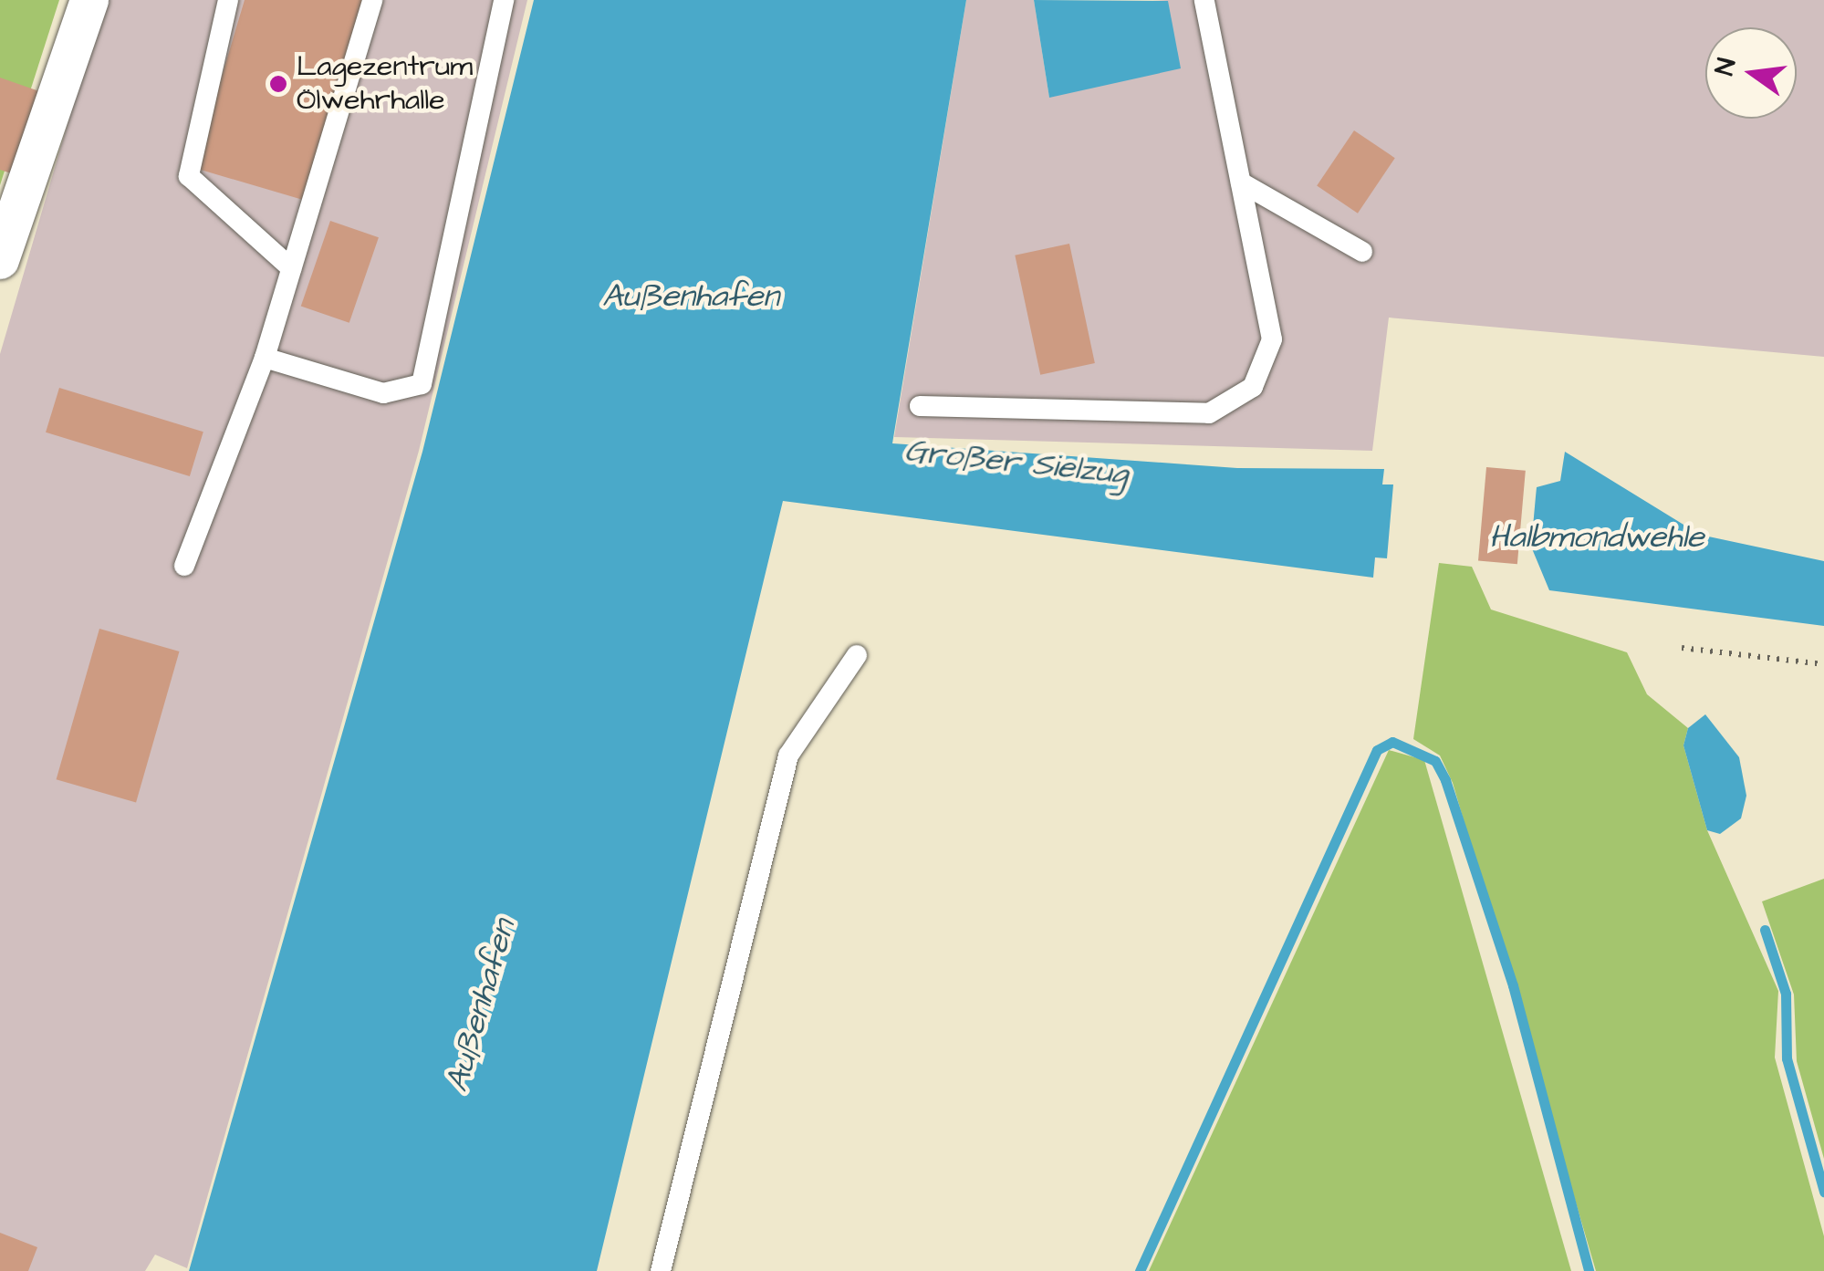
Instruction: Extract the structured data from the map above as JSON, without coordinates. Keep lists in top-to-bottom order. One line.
{"water":["Außenhafen","Großer Sielzug","Halbmondwehle"],"places":["Lagezentrum Ölwehrhalle"],"north":"left"}
